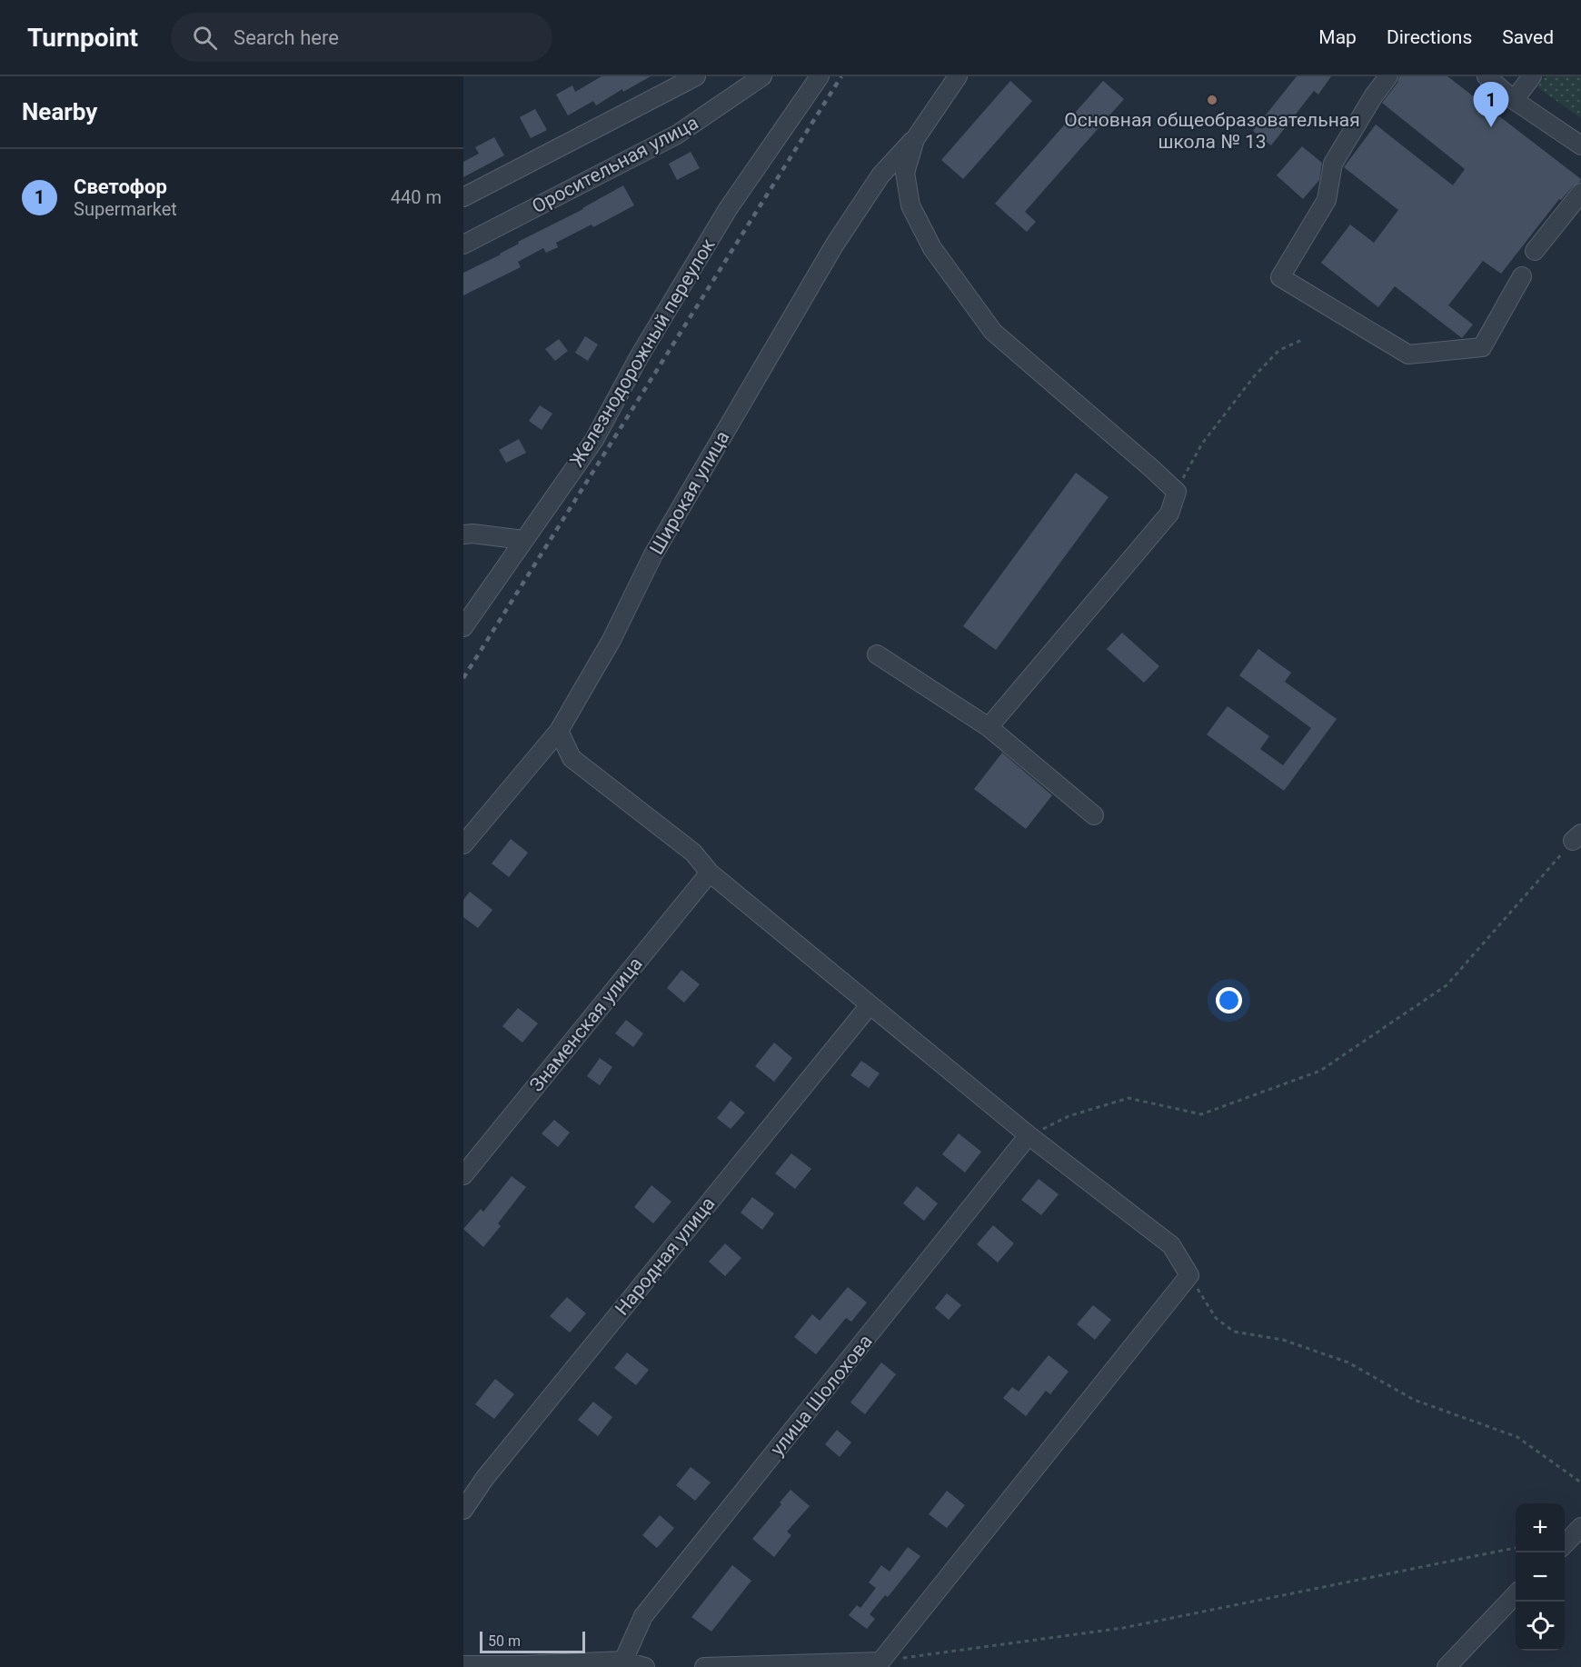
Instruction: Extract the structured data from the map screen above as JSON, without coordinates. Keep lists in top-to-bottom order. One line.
{"streets":{"street":["Оросительная улица","Железнодорожный переулок","Широкая улица","Знаменская улица","Народная улица","улица Шолохова"]},"places":["Основная общеобразовательная школа № 13"],"scale_bar":"50 m","page":{"header":"Turnpoint","search":"Search here","nav":["Map","Directions","Saved"],"heading":"Nearby","pins":"1","list":[{"mark":"1","name":"Светофор","note":"Supermarket","value":"440 m"}],"map_buttons":["+","−"],"scale":"50 m"}}
